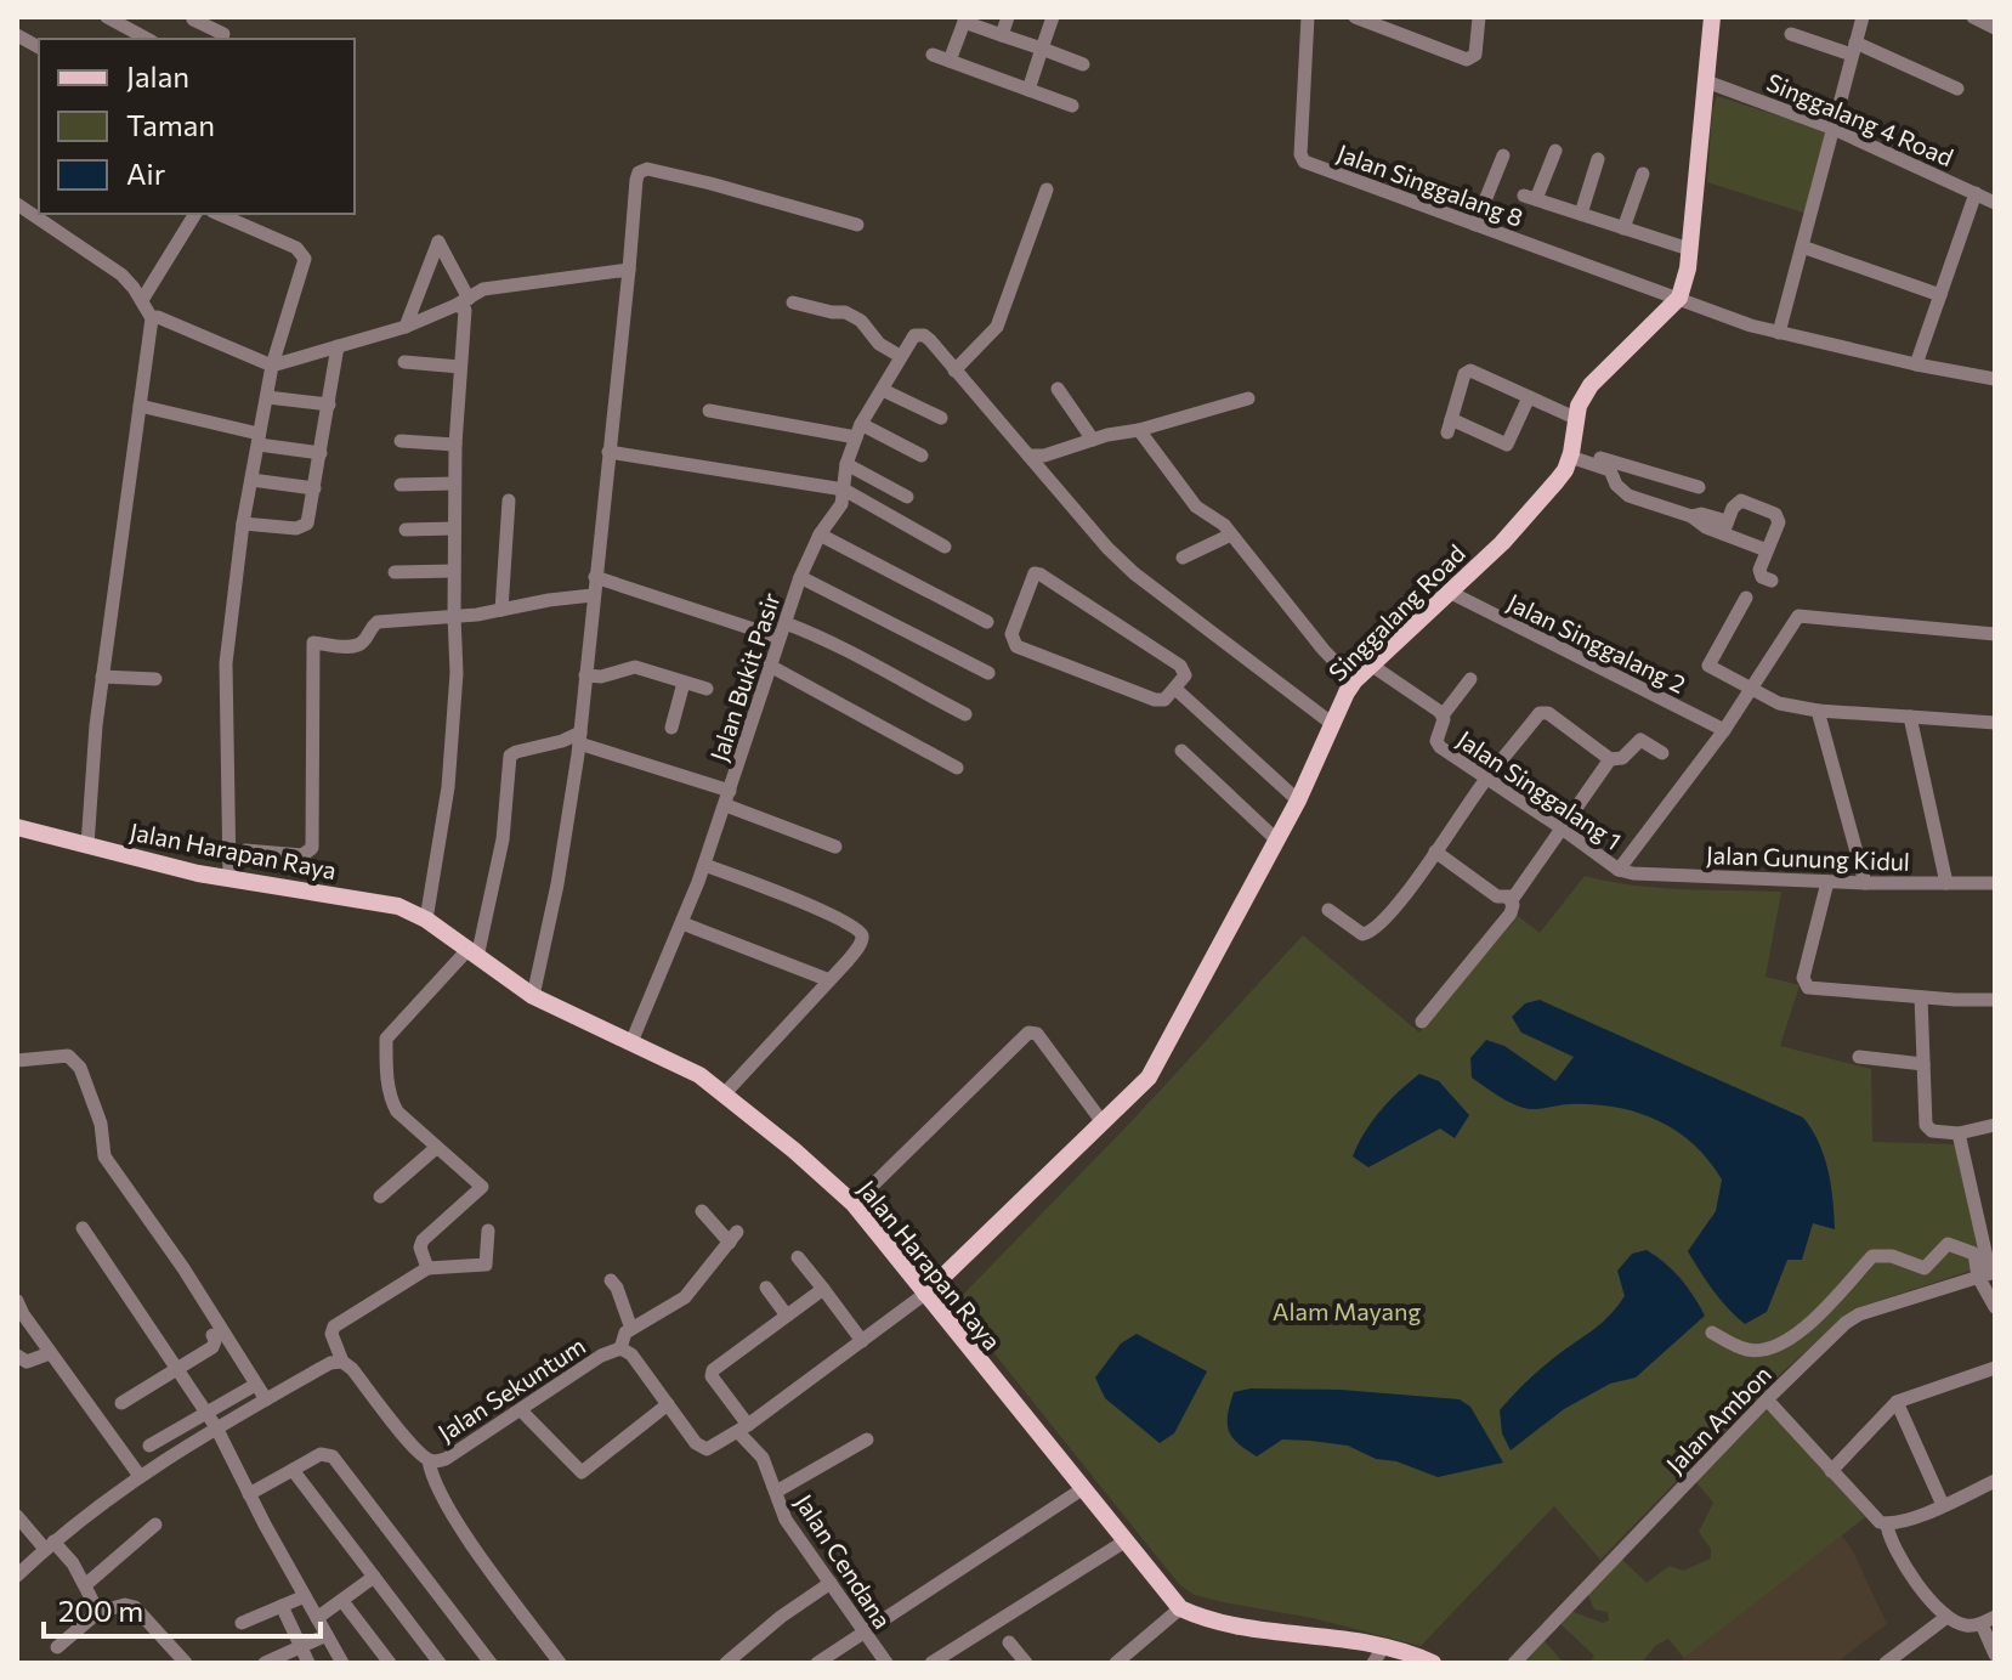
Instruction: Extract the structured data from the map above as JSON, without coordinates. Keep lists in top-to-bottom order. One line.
{"streets":{"main road":["Singgalang Road","Jalan Harapan Raya"],"street":["Singgalang 4 Road","Jalan Singgalang 8","Jalan Singgalang 2","Jalan Bukit Pasir","Jalan Singgalang 1","Jalan Gunung Kidul","Jalan Sekuntum","Jalan Ambon","Jalan Cendana"]},"crossings":[["Jalan Singgalang 8","Singgalang Road"],["Singgalang Road","Jalan Singgalang 2"],["Singgalang Road","Jalan Singgalang 1"],["Singgalang Road","Jalan Harapan Raya"],["Singgalang Road","Jalan Sekuntum"],["Jalan Bukit Pasir","Jalan Harapan Raya"],["Jalan Singgalang 1","Jalan Gunung Kidul"],["Jalan Harapan Raya","Jalan Sekuntum"],["Jalan Sekuntum","Jalan Cendana"]],"parks":["Alam Mayang"],"legend":["Jalan","Taman","Air"],"scale_bar":"200 m"}
